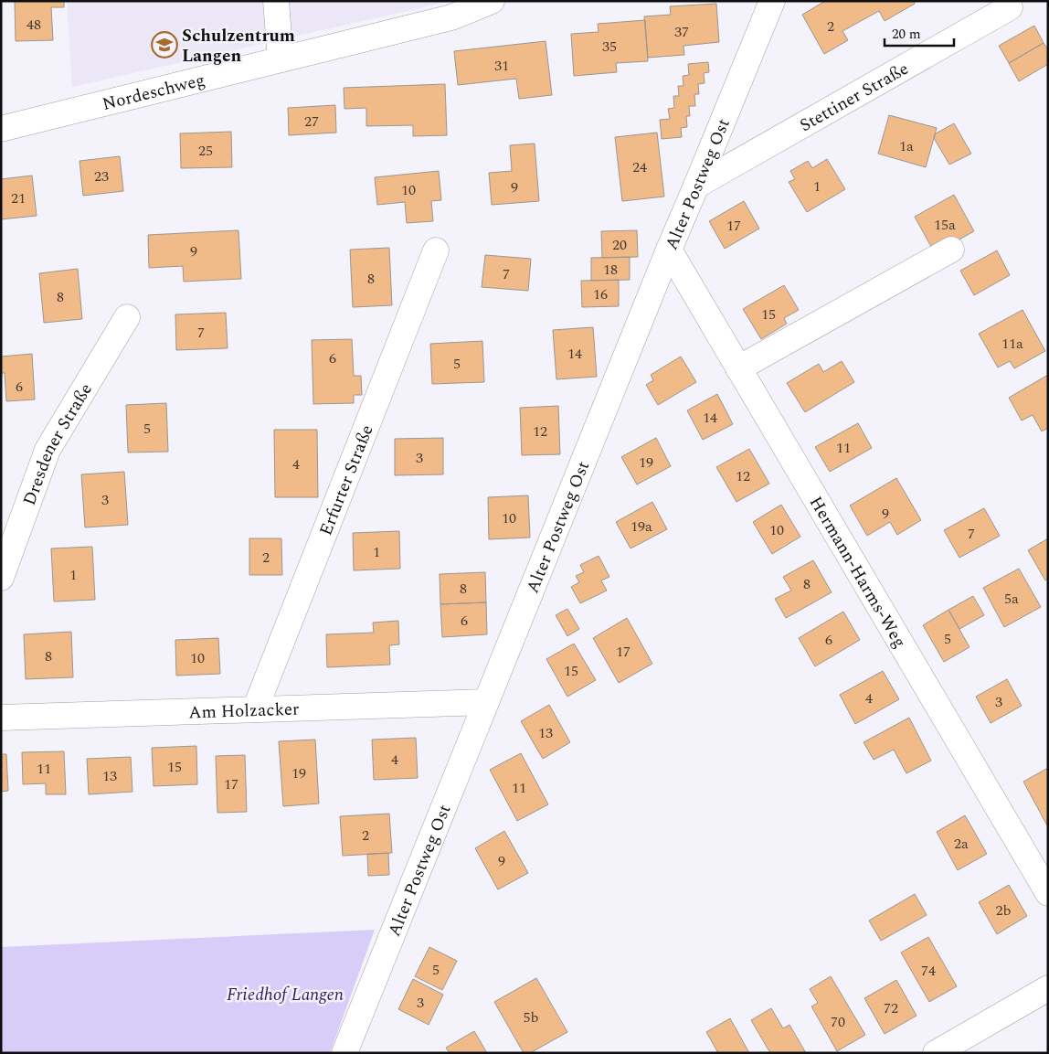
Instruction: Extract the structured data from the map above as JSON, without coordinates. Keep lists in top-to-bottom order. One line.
{"streets":{"street":["Nordeschweg","Stettiner Straße","Alter Postweg Ost","Dresdener Straße","Erfurter Straße","Hermann-Harms-Weg","Am Holzacker"]},"crossings":[["Stettiner Straße","Alter Postweg Ost"],["Alter Postweg Ost","Hermann-Harms-Weg"],["Alter Postweg Ost","Am Holzacker"],["Erfurter Straße","Am Holzacker"]],"parks":["Friedhof Langen"],"places":{"school or university":["Schulzentrum Langen"]},"house_numbers":["48","2","37","35","31","27","1a","25","24","23","1","9","10","21","15a","17","20","9","18","7","8","16","8","15","7","11a","14","6","5","6","14","5","12","11","3","19","4","12","3","9","10","19a","10","7","1","2","1","8","8","5a","6","5","6","17","8","10","15","4","3","13","4","15","11","19","13","17","11","2","2a","9","2b","5","74","3","72","5b","70"],"scale_bar":"20 m"}
